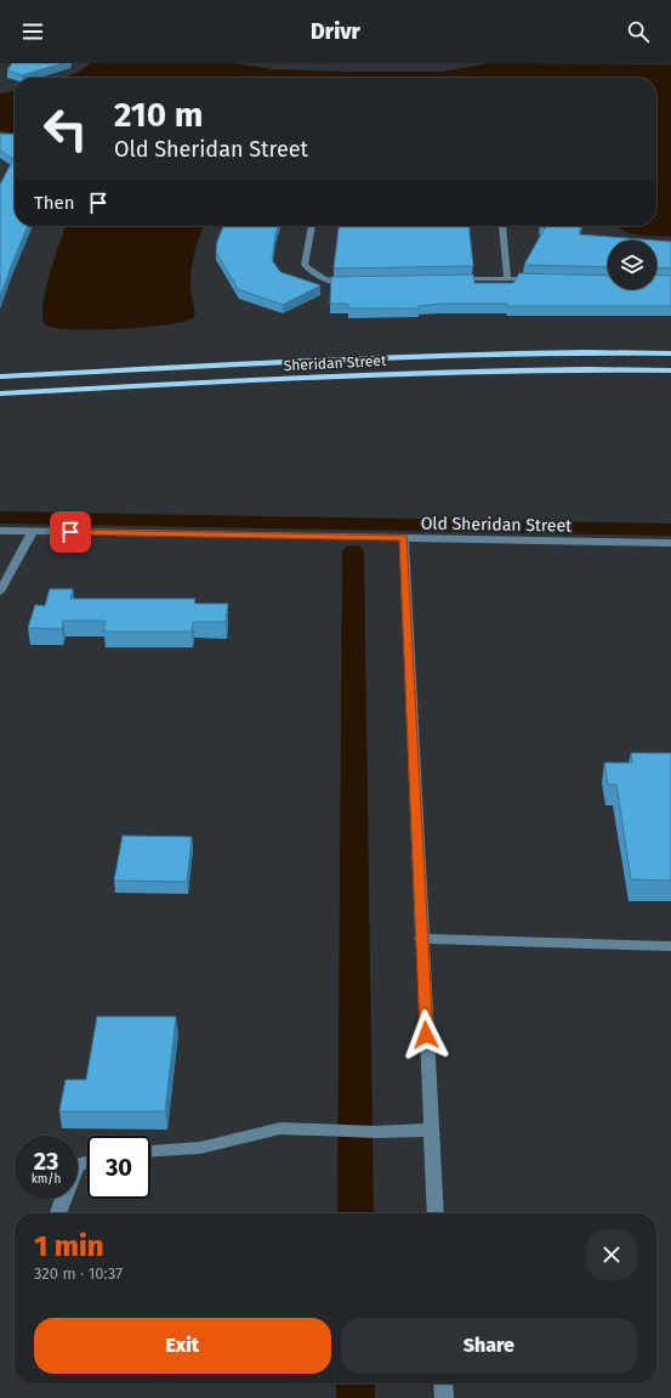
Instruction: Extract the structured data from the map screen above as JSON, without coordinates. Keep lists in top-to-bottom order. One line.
{"streets":{"main road":["Sheridan Street"],"street":["Old Sheridan Street"]},"page":{"header":"Drivr","turn":["210 m","Old Sheridan Street"],"then":"Then","speed":"23 km/h","limit":"30","heading":["1 min","320 m · 10:37"],"buttons":["Exit","Share"]}}
